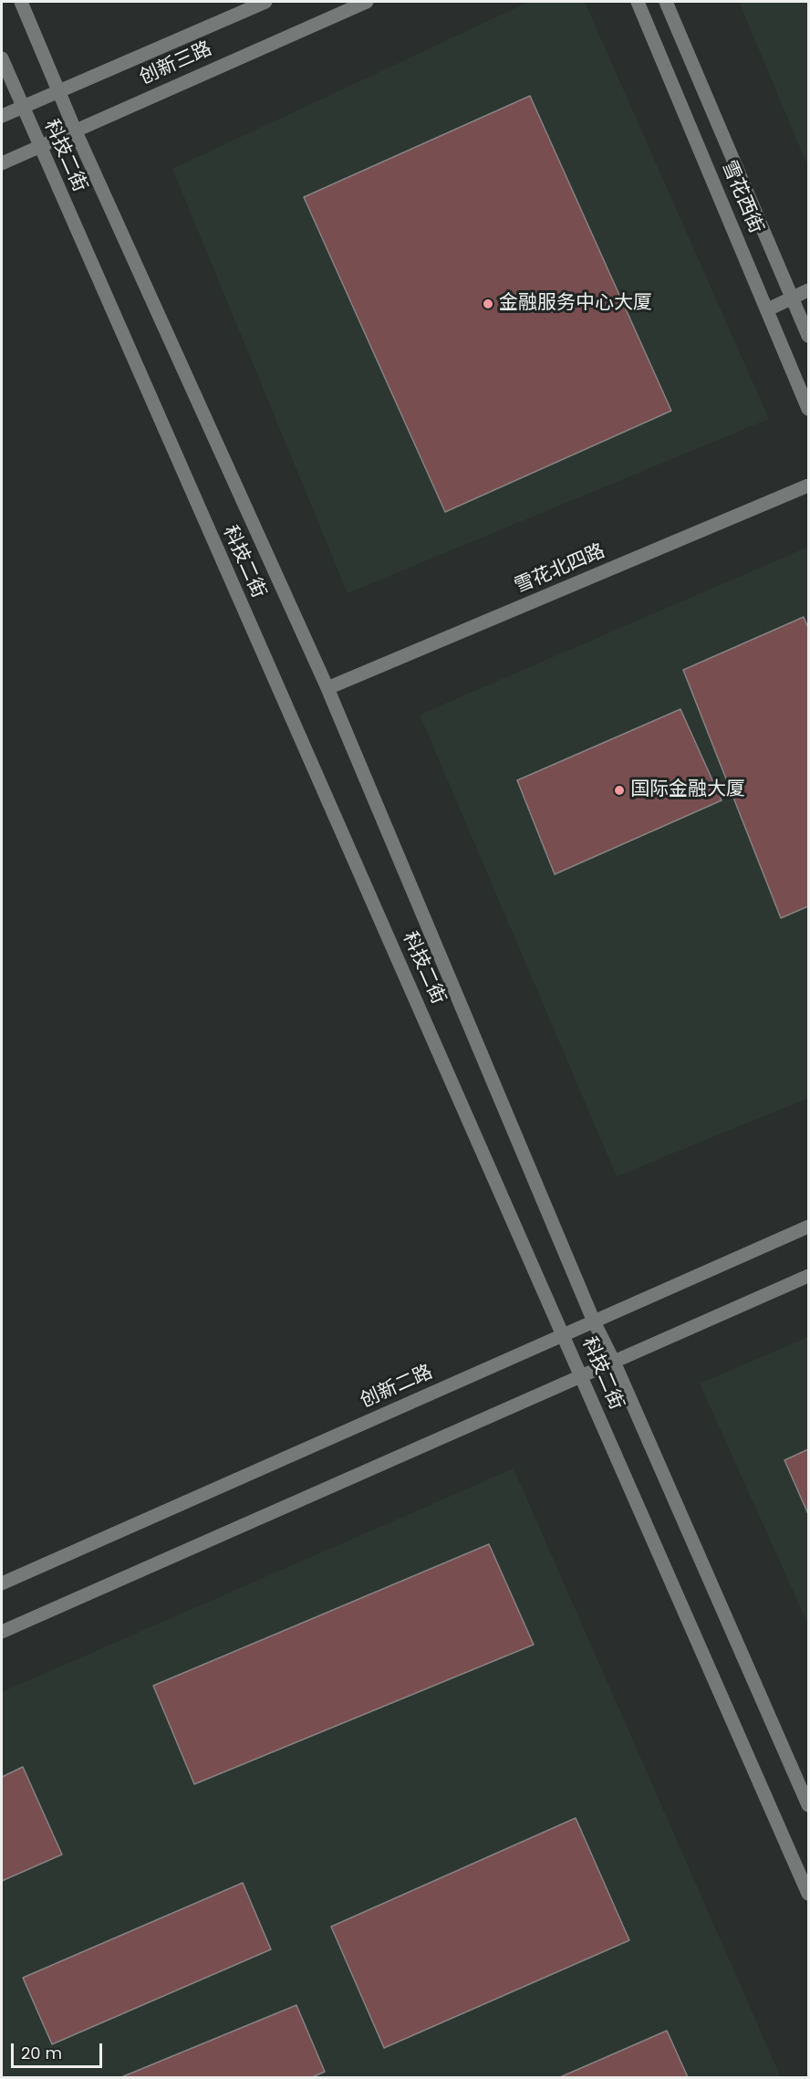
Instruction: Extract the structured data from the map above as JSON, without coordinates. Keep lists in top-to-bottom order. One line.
{"streets":{"main road":["创新三路","科技二街","雪花西街","雪花北四路","创新二路"]},"crossings":[["创新三路","科技二街"],["科技二街","雪花北四路"],["科技二街","创新二路"]],"places":["金融服务中心大厦","国际金融大厦"],"scale_bar":"20 m"}
